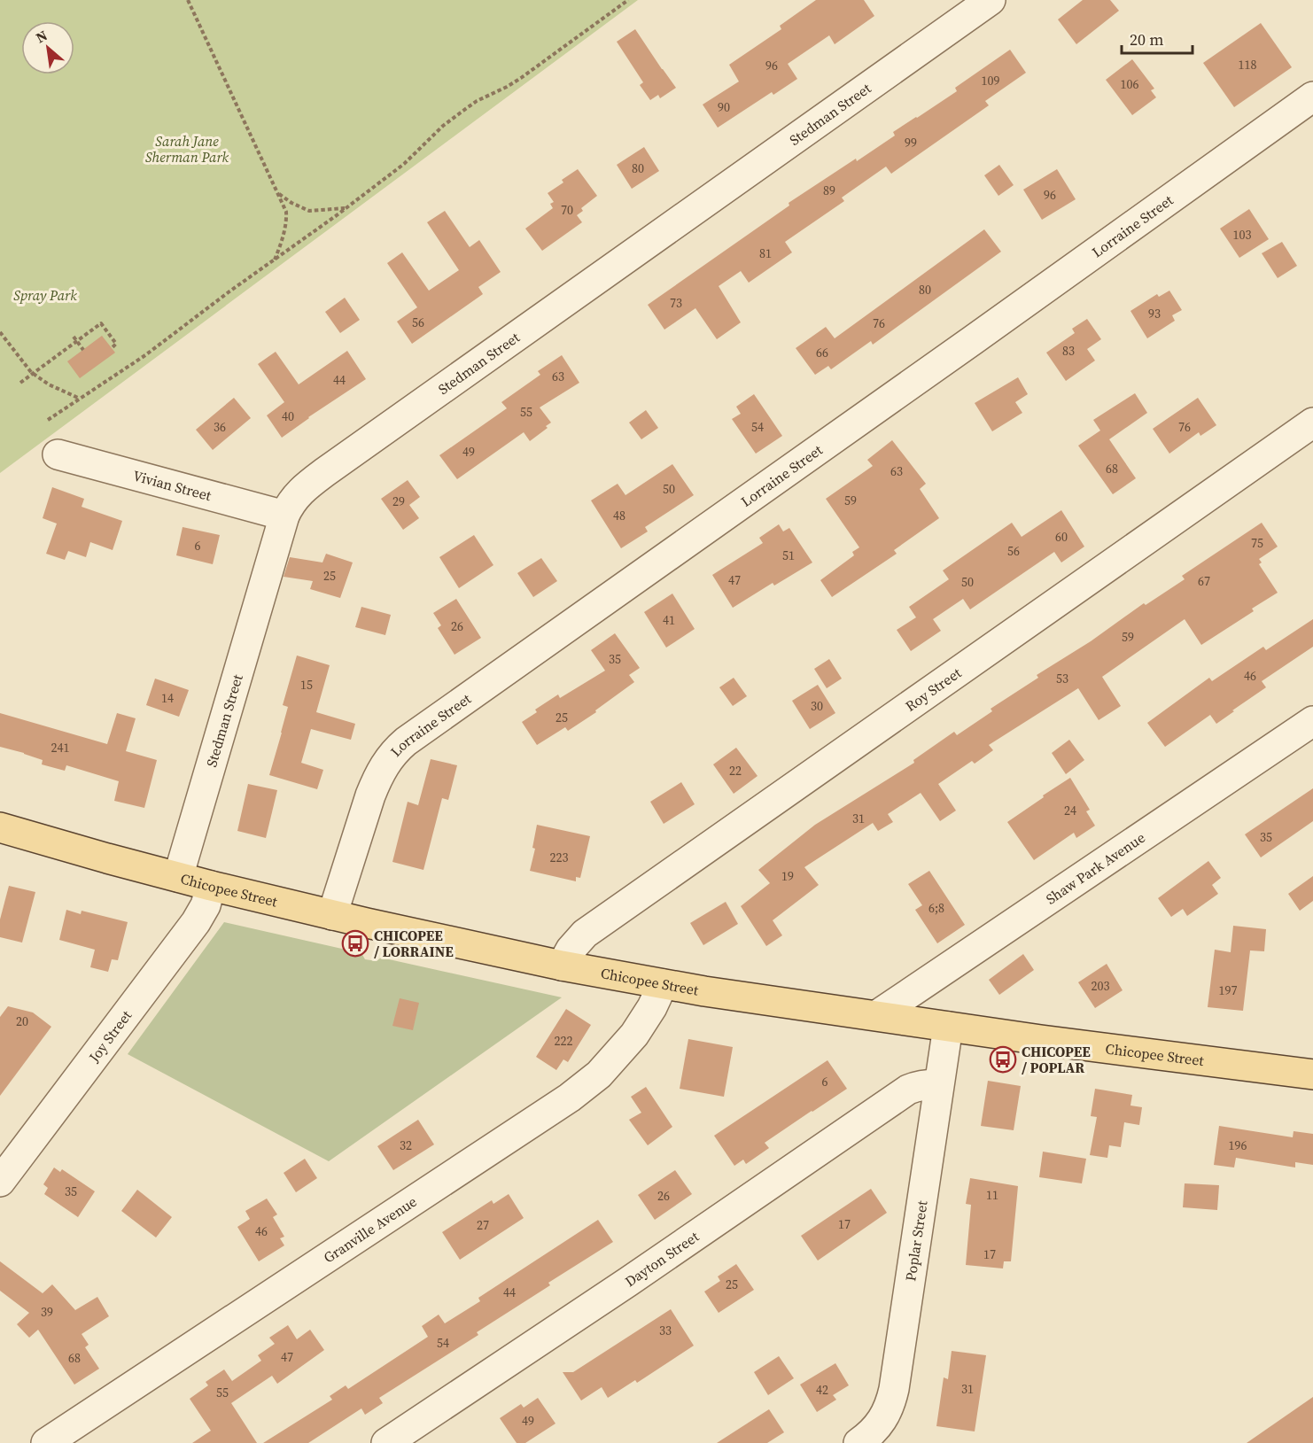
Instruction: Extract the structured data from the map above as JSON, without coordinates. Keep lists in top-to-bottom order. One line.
{"streets":{"main road":["Chicopee Street"],"street":["Stedman Street","Lorraine Street","Vivian Street","Roy Street","Shaw Park Avenue","Joy Street","Granville Avenue","Poplar Street","Dayton Street"]},"crossings":[["Stedman Street","Vivian Street"],["Stedman Street","Chicopee Street"],["Lorraine Street","Chicopee Street"],["Roy Street","Chicopee Street"],["Shaw Park Avenue","Chicopee Street"],["Chicopee Street","Joy Street"],["Chicopee Street","Granville Avenue"],["Chicopee Street","Poplar Street"],["Poplar Street","Dayton Street"]],"parks":["Sarah Jane Sherman Park","Spray Park"],"places":{"bus stop":["CHICOPEE / LORRAINE","CHICOPEE / POPLAR"]},"house_numbers":["118","96","109","106","90","99","80","89","96","70","103","81","80","73","93","56","76","83","66","63","44","55","40","36","54","76","49","68","63","50","59","29","48","60","75","6","56","51","25","47","67","50","41","26","59","35","46","53","15","14","30","25","241","22","24","31","35","223","19","6;8","203","197","20","222","6","32","196","35","11","26","17","27","46","17","25","44","39","33","54","47","68","31","42","55","49"],"scale_bar":"20 m","north":"top left"}
